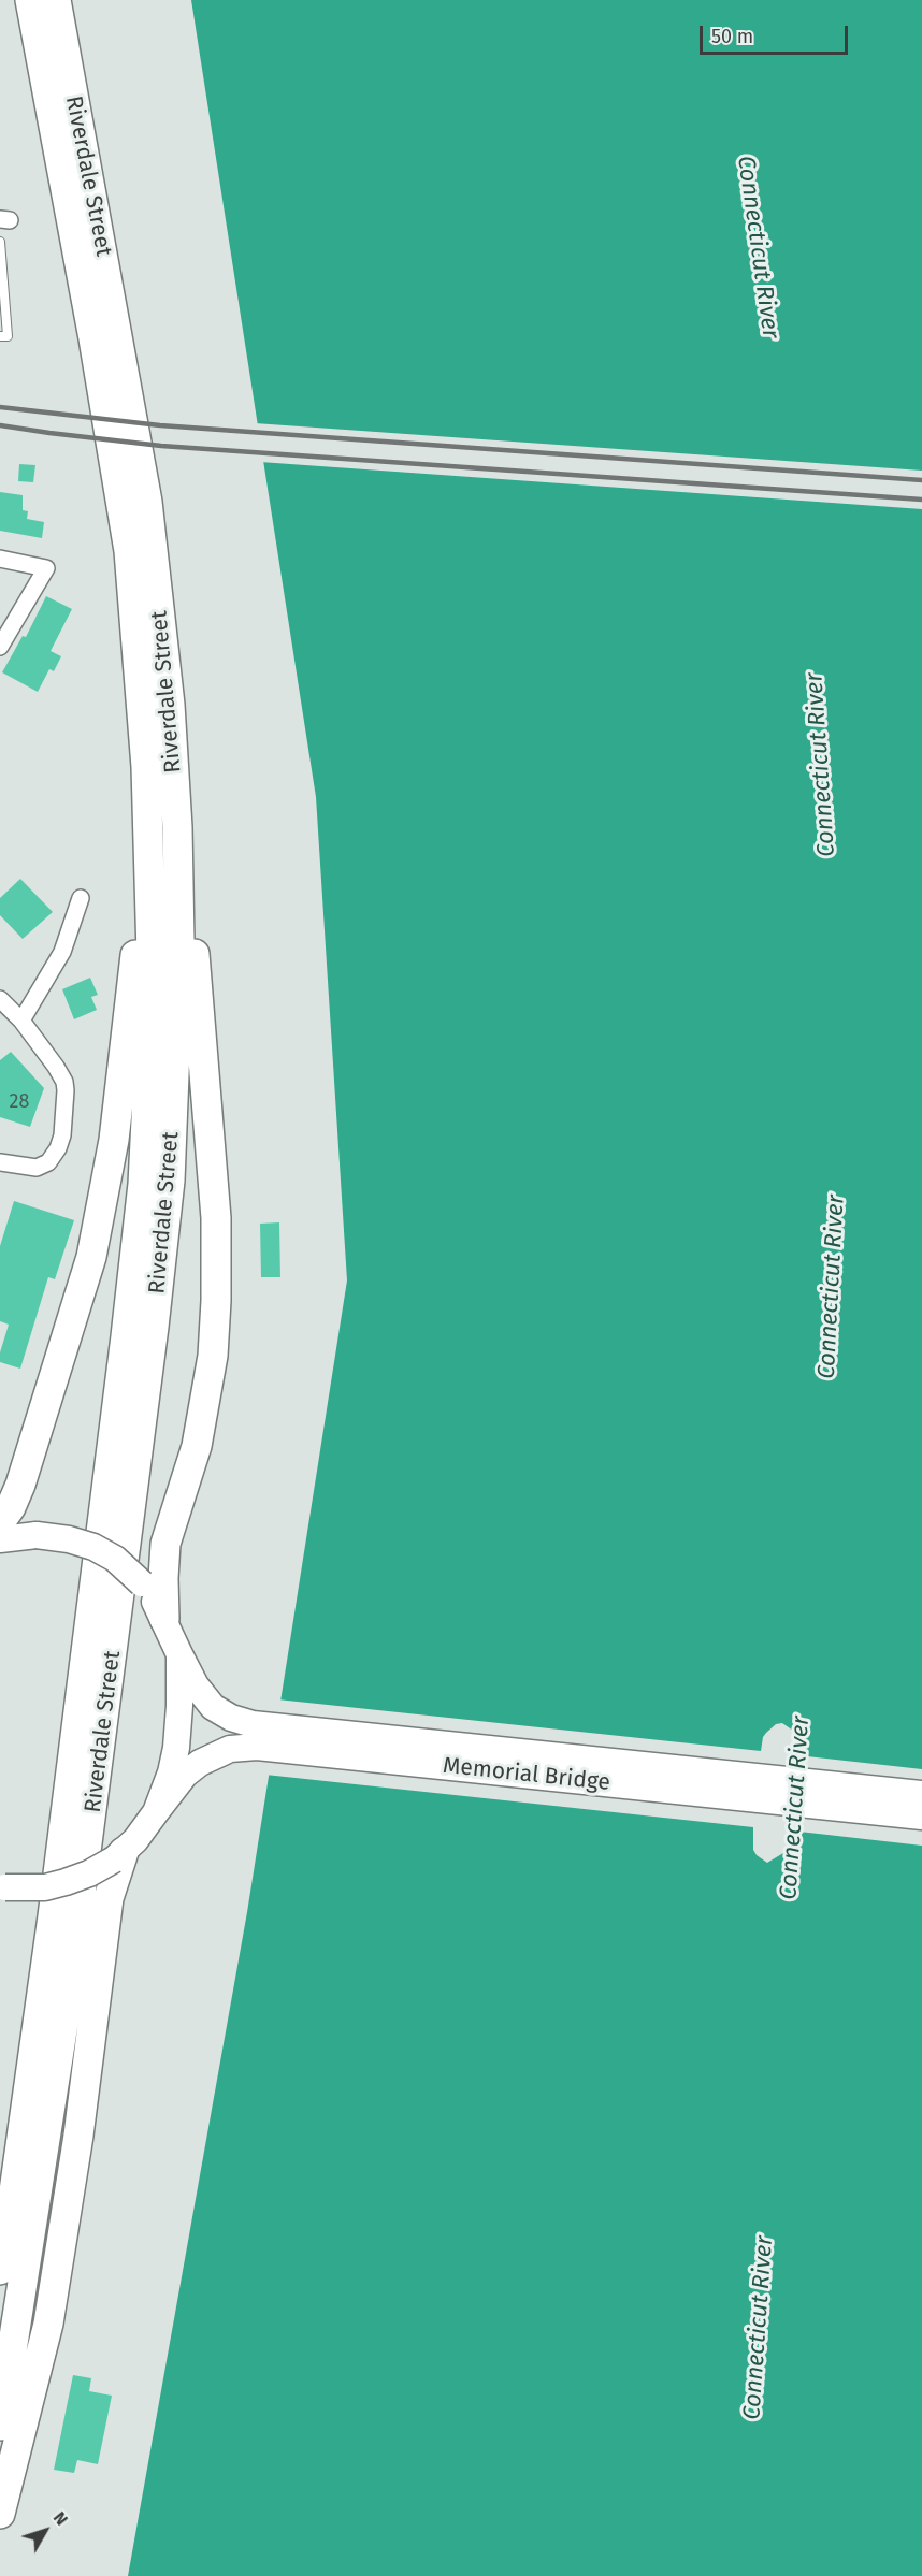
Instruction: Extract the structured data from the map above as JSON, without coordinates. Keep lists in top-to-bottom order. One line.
{"streets":{"highway":["Riverdale Street"],"main road":["Memorial Bridge"]},"water":["Connecticut River"],"house_numbers":["28"],"scale_bar":"50 m","north":"top right"}
